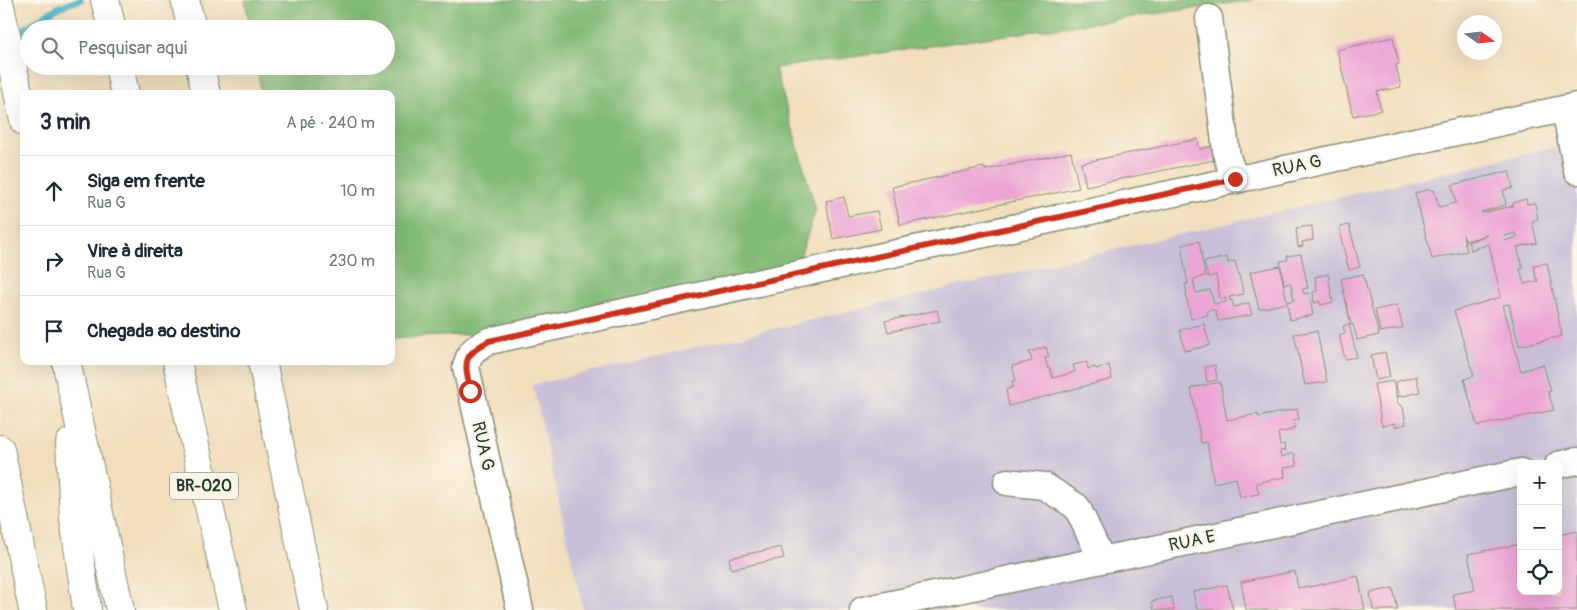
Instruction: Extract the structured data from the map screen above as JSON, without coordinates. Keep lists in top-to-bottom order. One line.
{"streets":{"main road":["BR-020"],"street":["RUA G","RUA E"]},"north":"right","page":{"search":"Pesquisar aqui","heading":["3 min","A pé · 240 m"],"list":[["Siga em frente","Rua G","10 m"],["Vire à direita","Rua G","230 m"],"Chegada ao destino"],"map_buttons":["+","−"]}}
